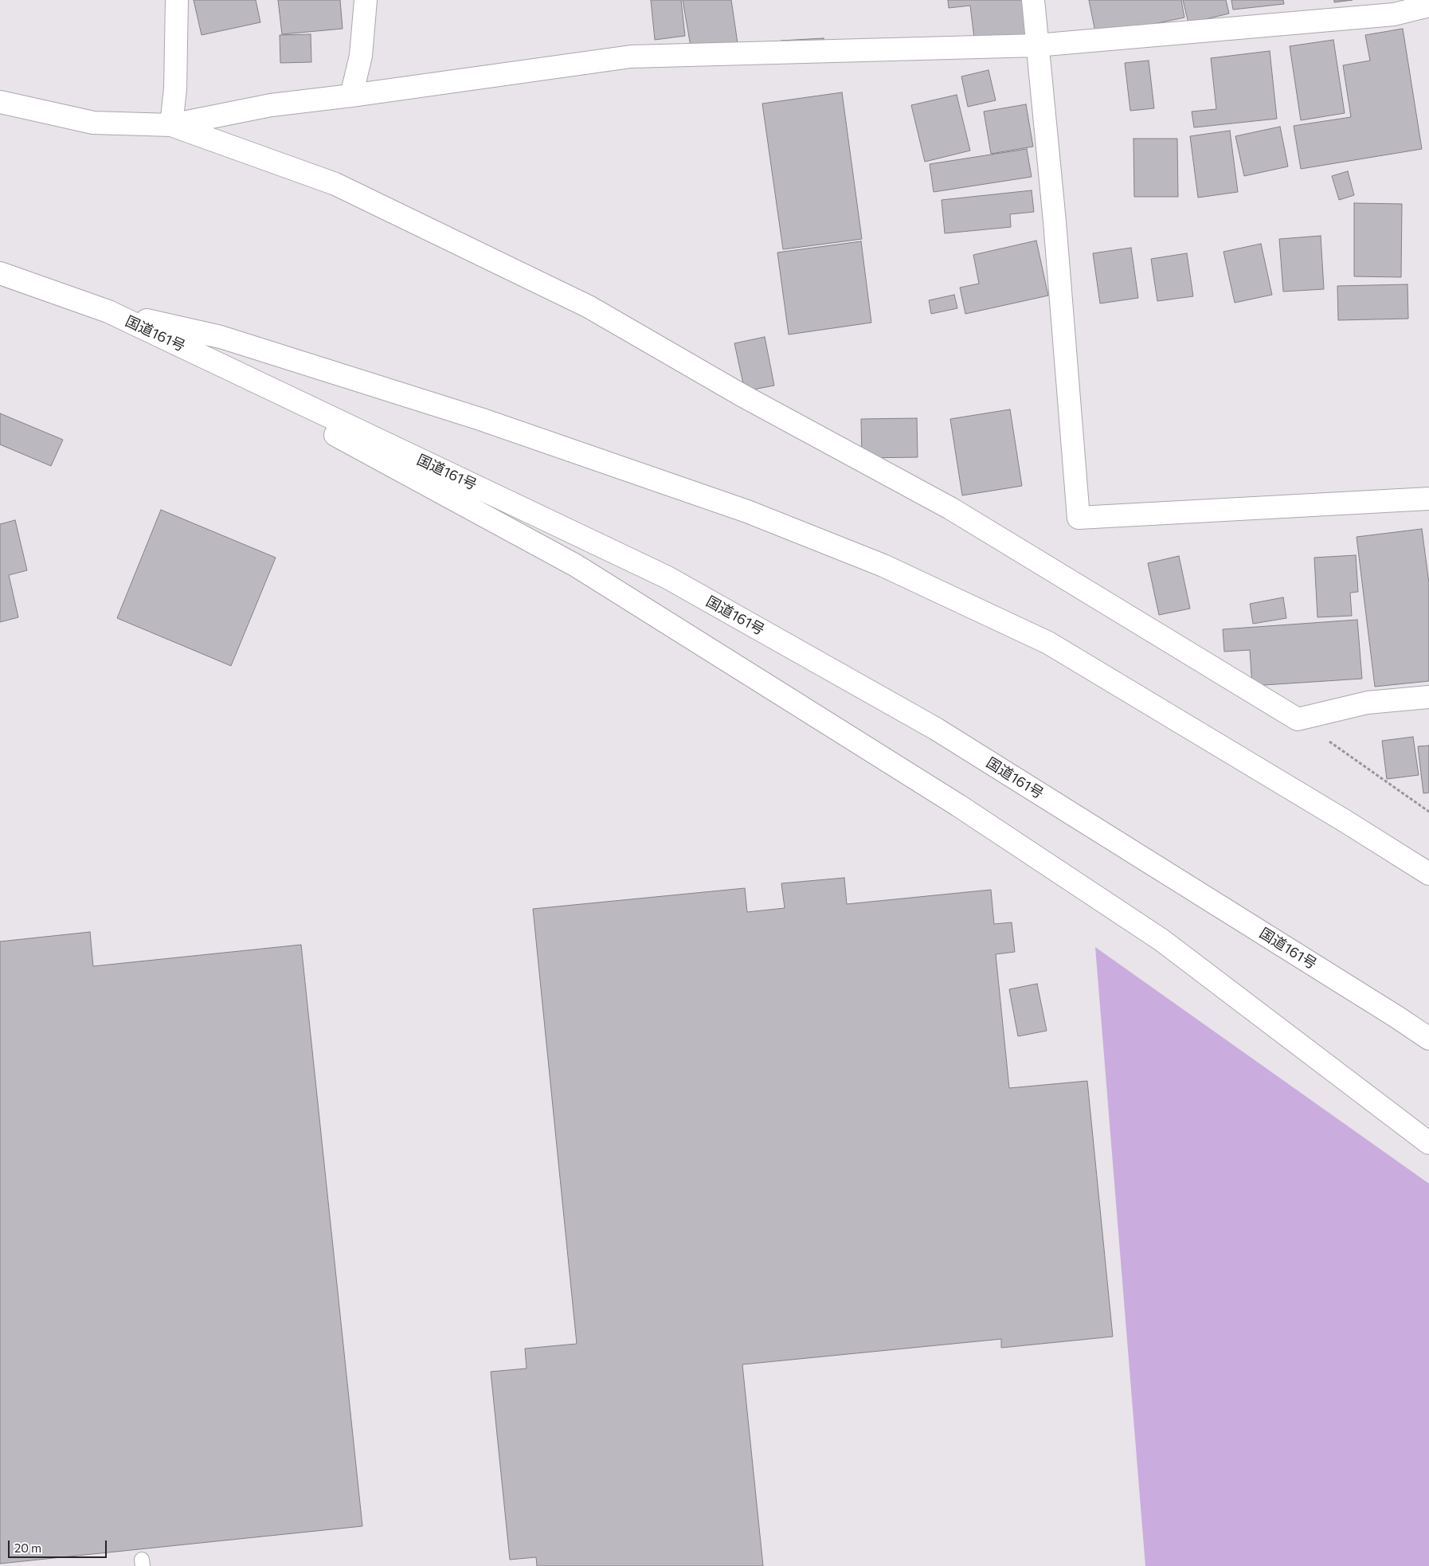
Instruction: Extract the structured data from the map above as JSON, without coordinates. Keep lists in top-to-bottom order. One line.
{"streets":{"main road":["国道161号"]},"scale_bar":"20 m"}
